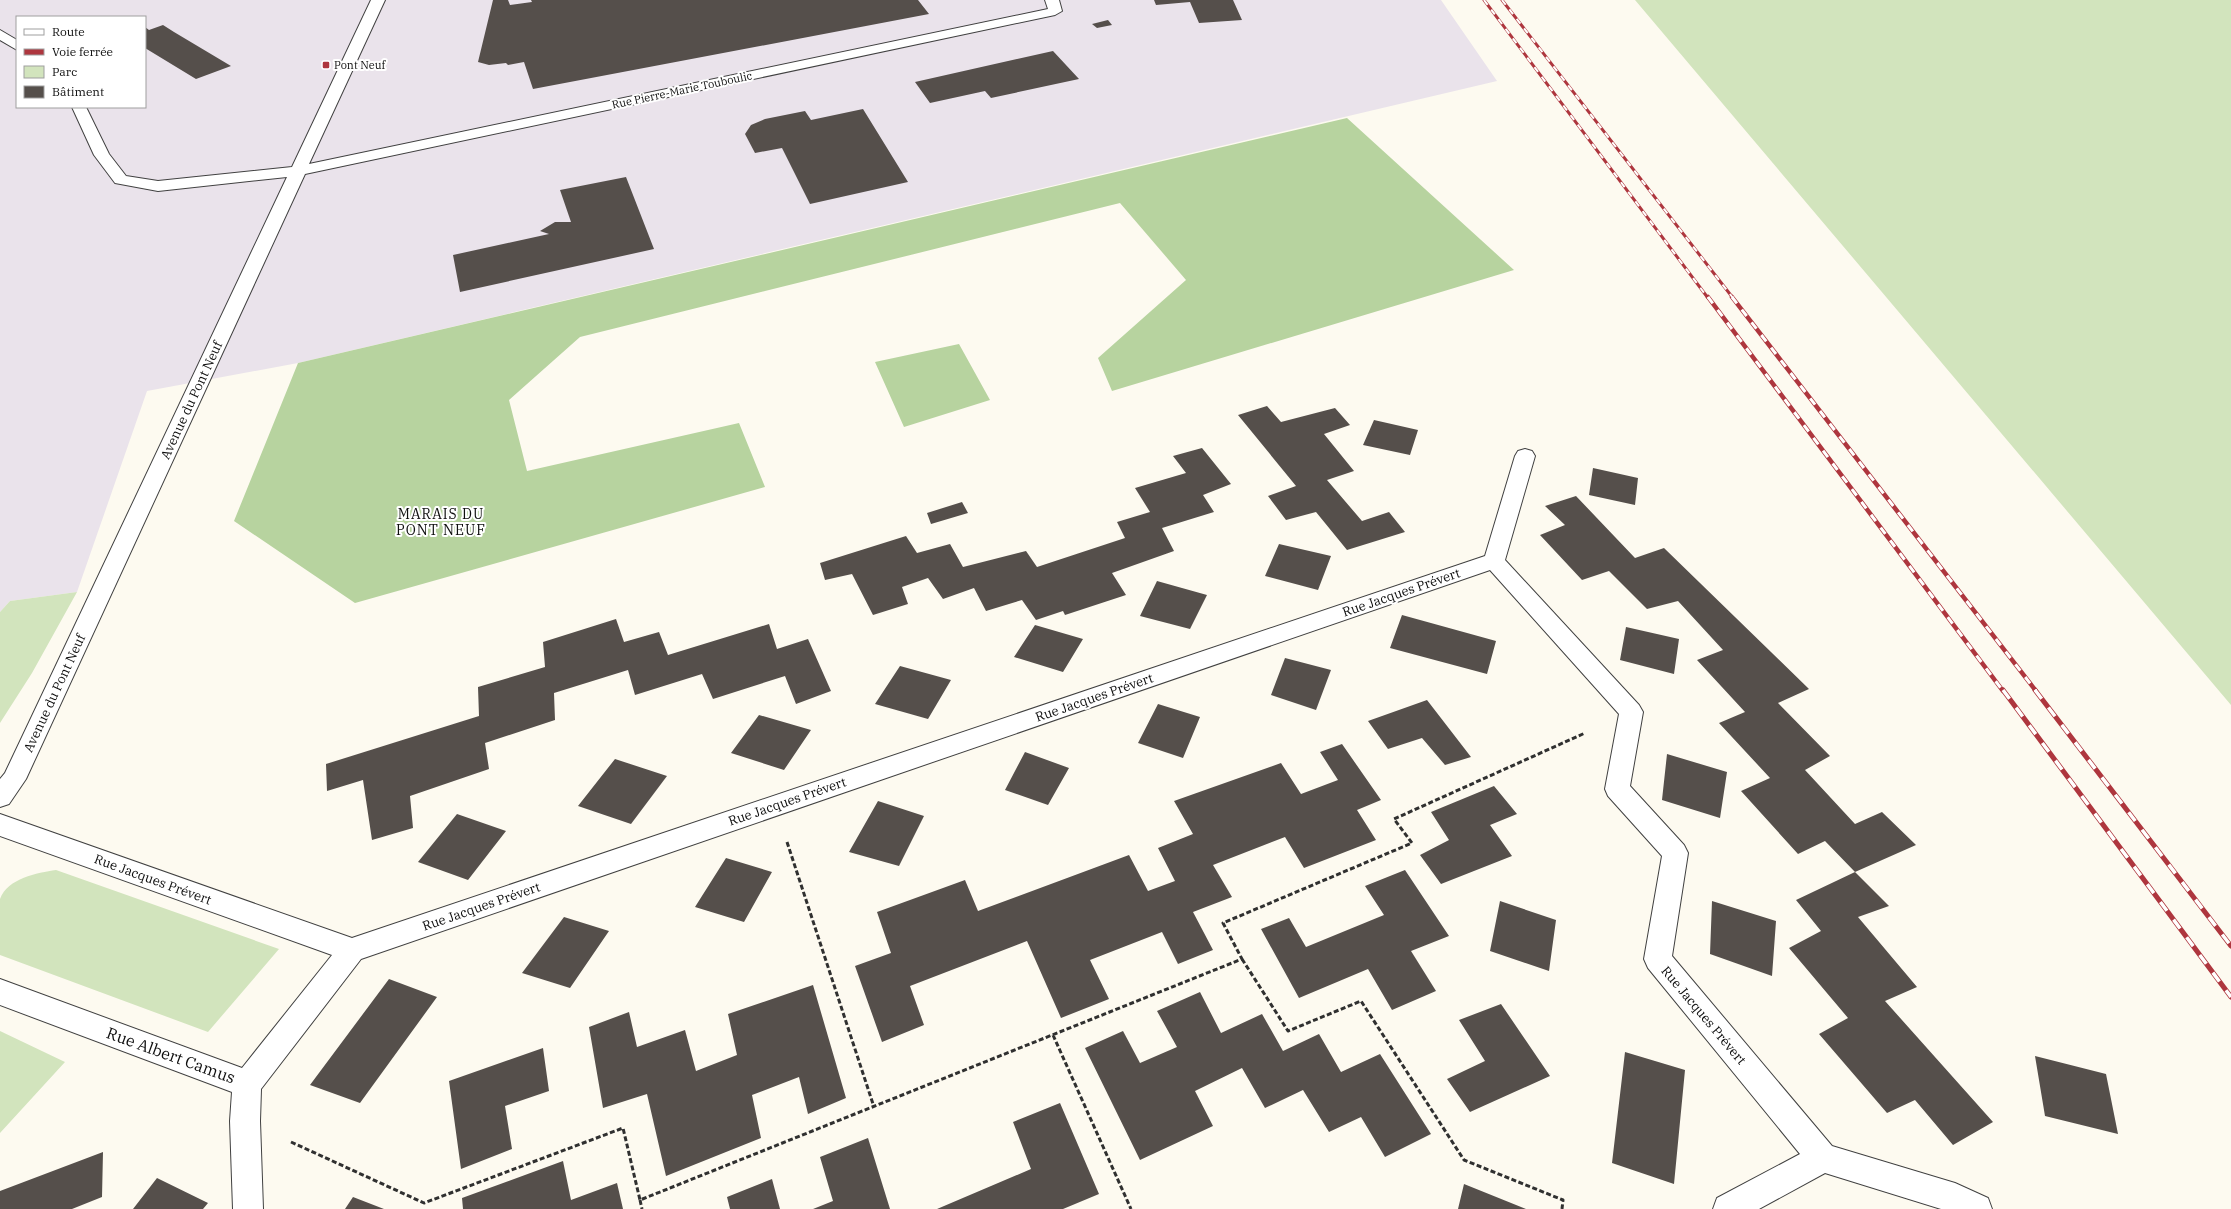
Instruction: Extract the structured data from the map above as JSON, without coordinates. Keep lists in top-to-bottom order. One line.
{"streets":{"street":["Rue Pierre-Marie Touboulic","Avenue du Pont Neuf","Rue Jacques Prévert","Rue Albert Camus"]},"crossings":[["Rue Pierre-Marie Touboulic","Avenue du Pont Neuf"]],"districts":["MARAIS DU PONT NEUF"],"places":{"transit":["Pont Neuf"]},"legend":["Route","Voie ferrée","Parc","Bâtiment"]}
